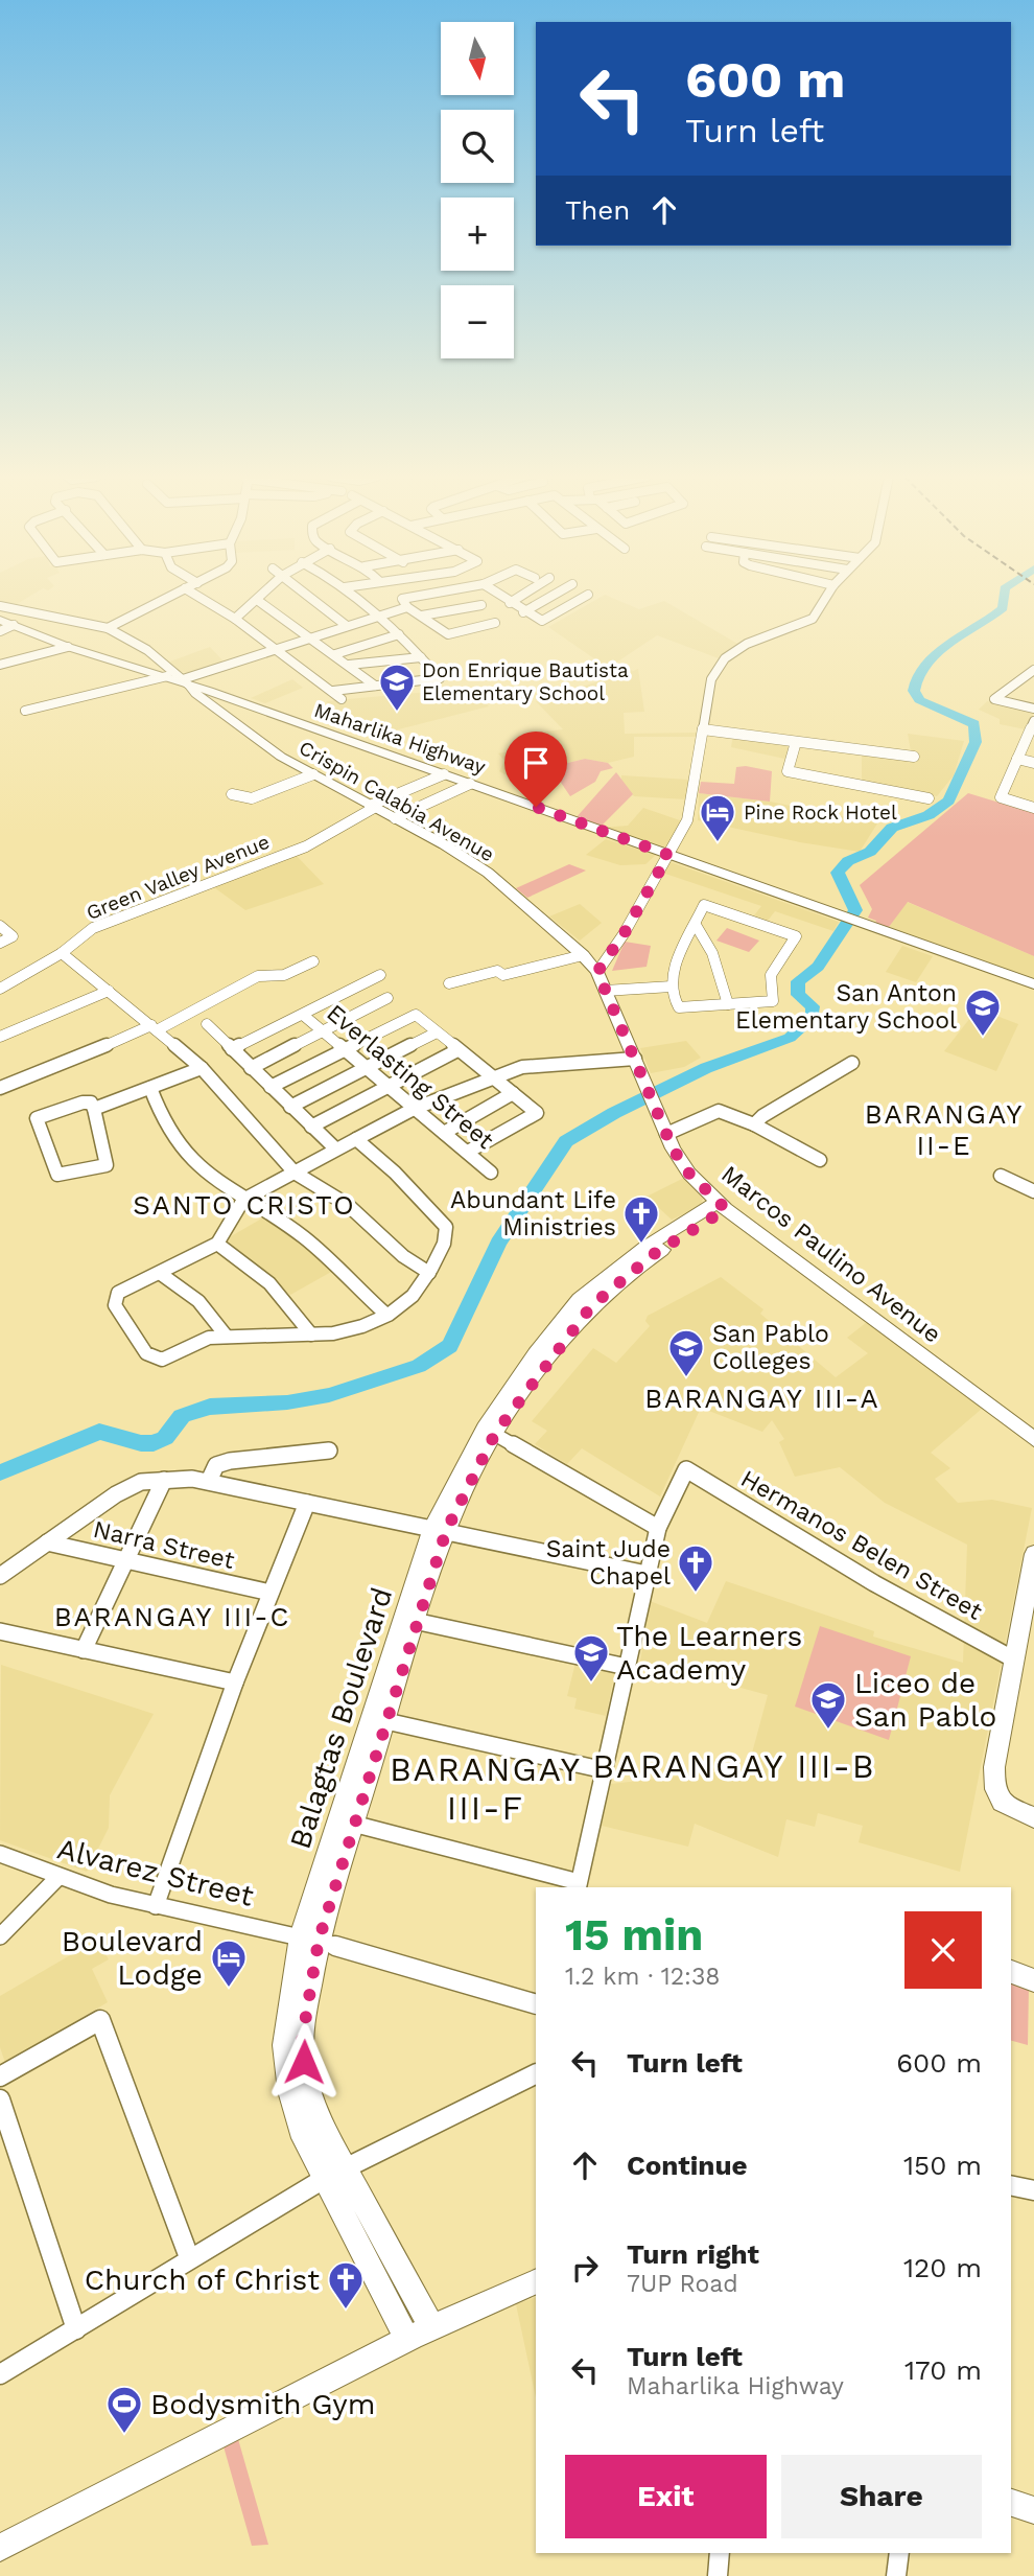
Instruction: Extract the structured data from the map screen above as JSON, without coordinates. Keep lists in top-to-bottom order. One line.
{"streets":{"main road":["Maharlika Highway","Crispin Calabia Avenue","Marcos Paulino Avenue","Balagtas Boulevard"],"street":["Green Valley Avenue","Everlasting Street","Narra Street","Hermanos Belen Street","Alvarez Street"]},"crossings":[["Maharlika Highway","Crispin Calabia Avenue"],["Maharlika Highway","Green Valley Avenue"],["Crispin Calabia Avenue","Green Valley Avenue"],["Crispin Calabia Avenue","Marcos Paulino Avenue"],["Marcos Paulino Avenue","Balagtas Boulevard"],["Balagtas Boulevard","Alvarez Street"]],"districts":["BARANGAY II-E","SANTO CRISTO","BARANGAY III-A","BARANGAY III-C","BARANGAY III-B","BARANGAY III-F"],"places":{"school or university":["Don Enrique Bautista Elementary School","San Anton Elementary School","San Pablo Colleges","The Learners Academy","Liceo de San Pablo"],"hotel":["Pine Rock Hotel","Boulevard Lodge"],"church":["Abundant Life Ministries","Saint Jude Chapel","Church of Christ"],"sports":["Bodysmith Gym"]},"north":"bottom","page":{"map_buttons":["+","−"],"turn":["600 m","Turn left"],"then":"Then","heading":["15 min","1.2 km · 12:38"],"list":[{"name":"Turn left","value":"600 m"},{"name":"Continue","value":"150 m"},{"name":"Turn right","note":"7UP Road","value":"120 m"},{"name":"Turn left","note":"Maharlika Highway","value":"170 m"}],"buttons":["Exit","Share"]}}
